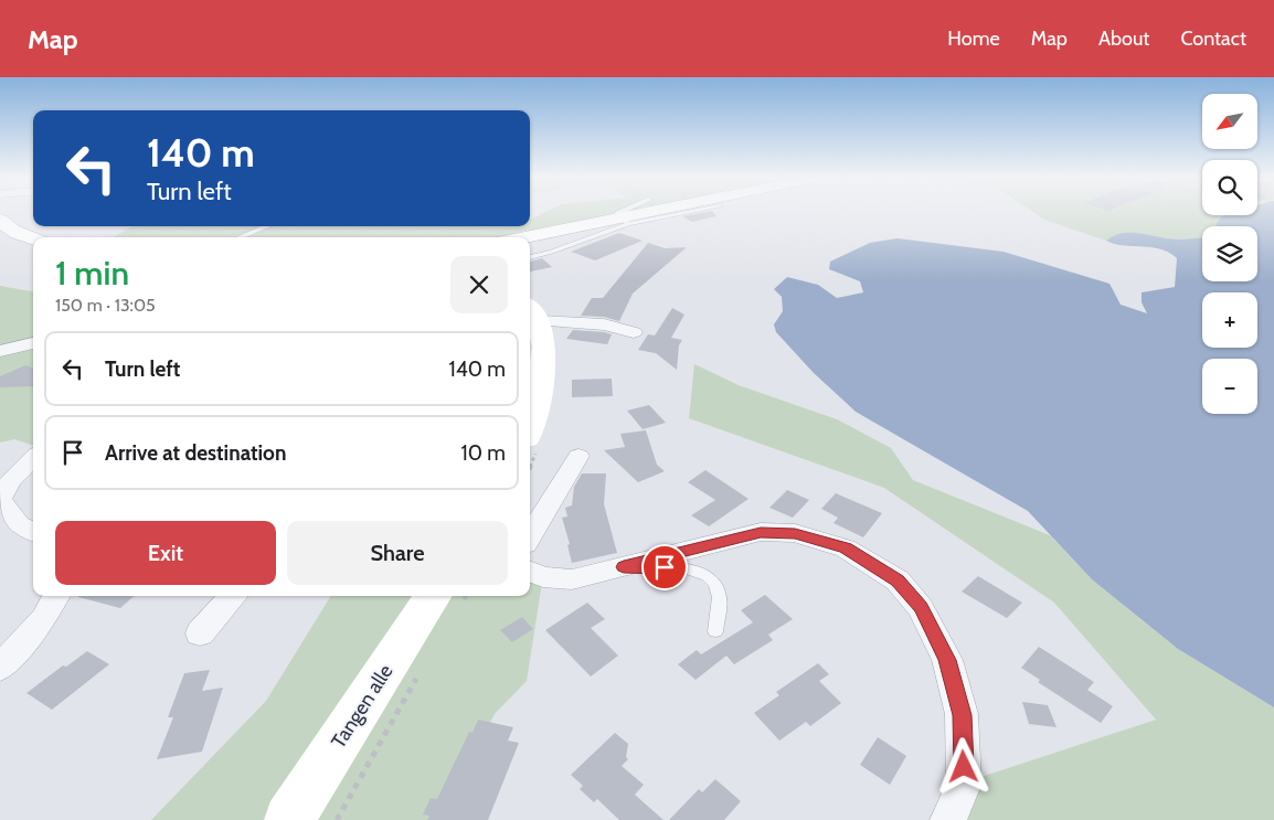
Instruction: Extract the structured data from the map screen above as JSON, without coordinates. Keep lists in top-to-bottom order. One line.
{"streets":{"main road":["Tangen alle"]},"north":"bottom left","page":{"header":"Map","nav":["Home","Map","About","Contact"],"map_buttons":["+","−"],"turn":["140 m","Turn left"],"heading":["1 min","150 m · 13:05"],"list":[{"name":"Turn left","value":"140 m"},{"name":"Arrive at destination","value":"10 m"}],"buttons":["Exit","Share"]}}
